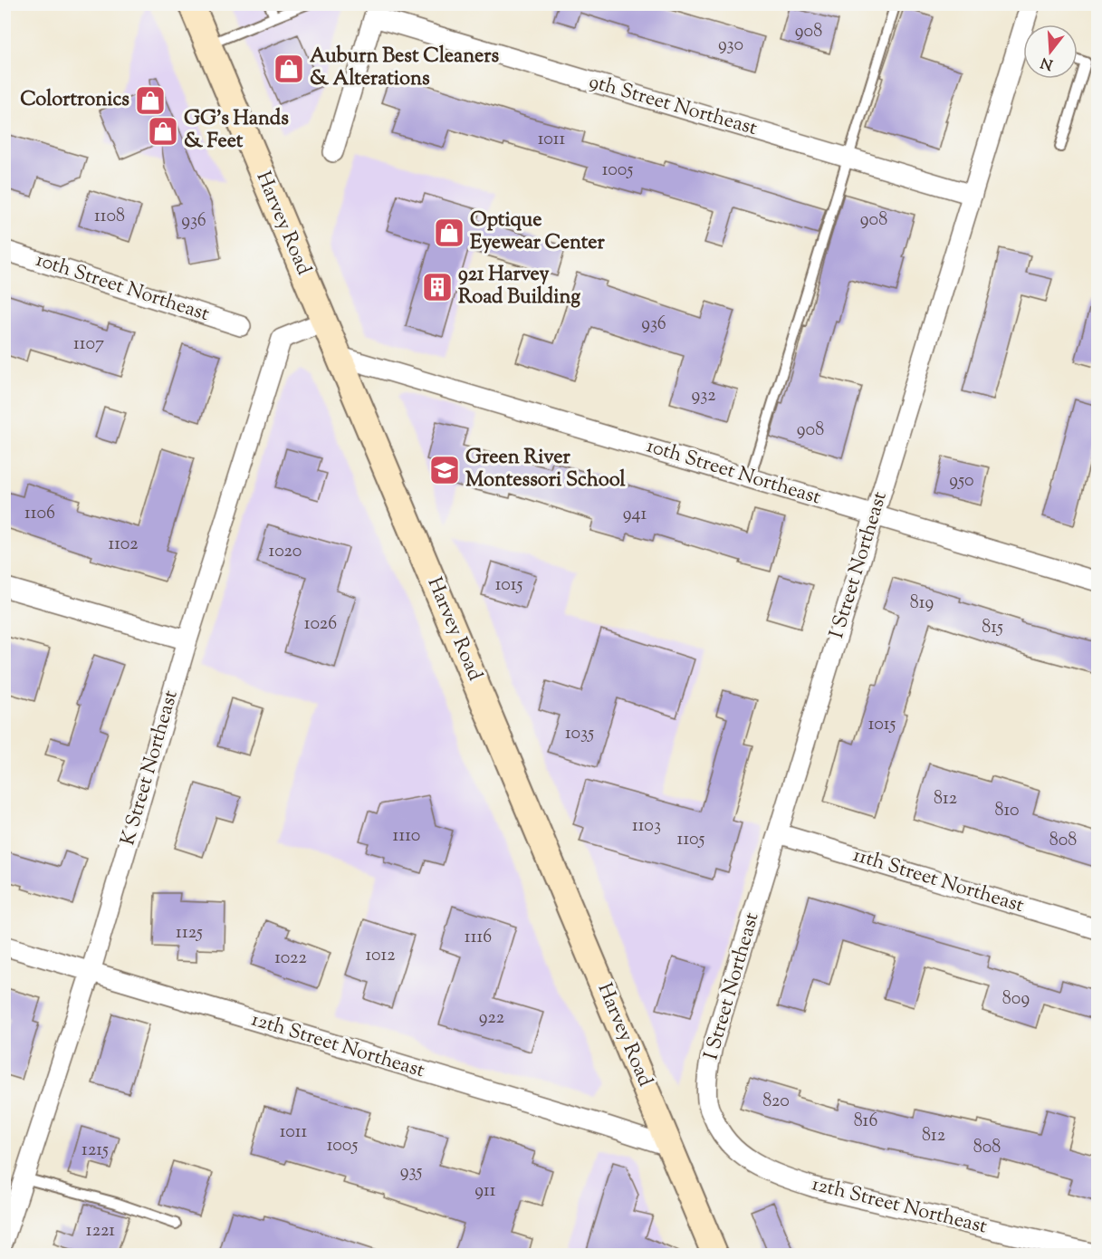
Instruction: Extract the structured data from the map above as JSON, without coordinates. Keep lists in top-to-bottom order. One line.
{"streets":{"main road":["Harvey Road"],"street":["9th Street Northeast","10th Street Northeast","I Street Northeast","K Street Northeast","11th Street Northeast","12th Street Northeast"]},"crossings":[["9th Street Northeast","I Street Northeast"],["Harvey Road","10th Street Northeast"],["Harvey Road","K Street Northeast"],["Harvey Road","12th Street Northeast"],["10th Street Northeast","I Street Northeast"],["I Street Northeast","11th Street Northeast"],["I Street Northeast","12th Street Northeast"],["K Street Northeast","12th Street Northeast"]],"places":{"shop":["Auburn Best Cleaners & Alterations","Colortronics","GG's Hands & Feet","Optique Eyewear Center"],"building":["921 Harvey Road Building"],"school or university":["Green River Montessori School"]},"house_numbers":["908","930","1011","1005","1108","908","936","936","1107","932","908","950","1106","941","1102","1020","1015","819","1026","815","1015","1035","812","810","1103","1110","1105","808","1125","1116","1012","1022","809","922","820","816","1011","812","1005","808","1215","935","911","1221"],"north":"bottom"}
